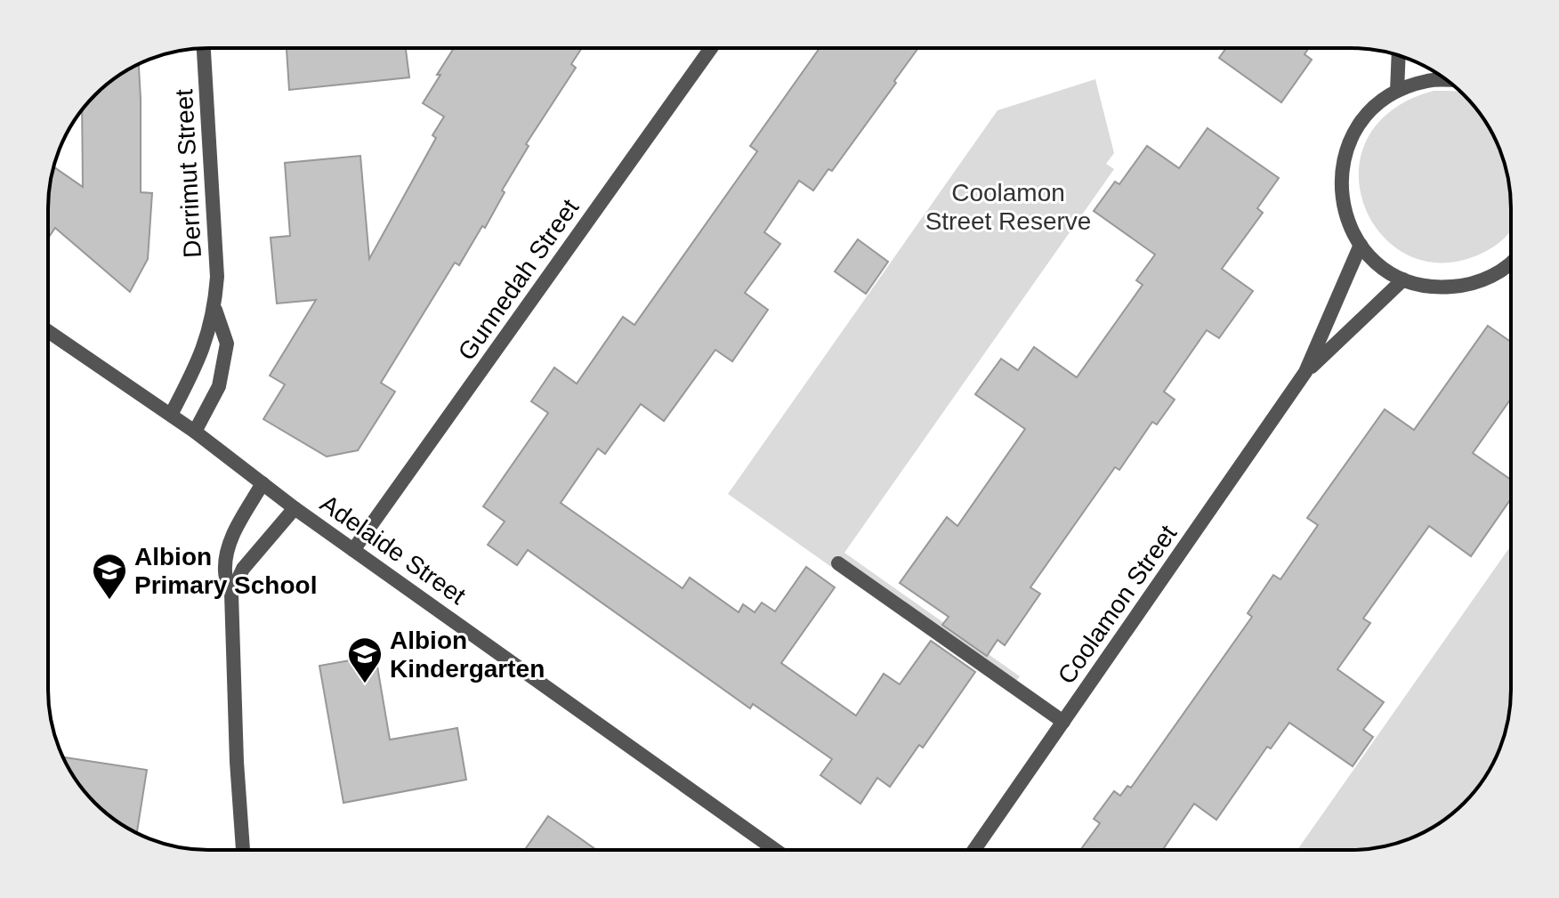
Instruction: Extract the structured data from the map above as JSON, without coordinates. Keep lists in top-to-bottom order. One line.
{"streets":{"street":["Derrimut Street","Gunnedah Street","Adelaide Street","Coolamon Street"]},"crossings":[["Derrimut Street","Adelaide Street"],["Gunnedah Street","Adelaide Street"]],"parks":["Coolamon Street Reserve"],"places":{"school or university":["Albion Primary School","Albion Kindergarten"]}}
